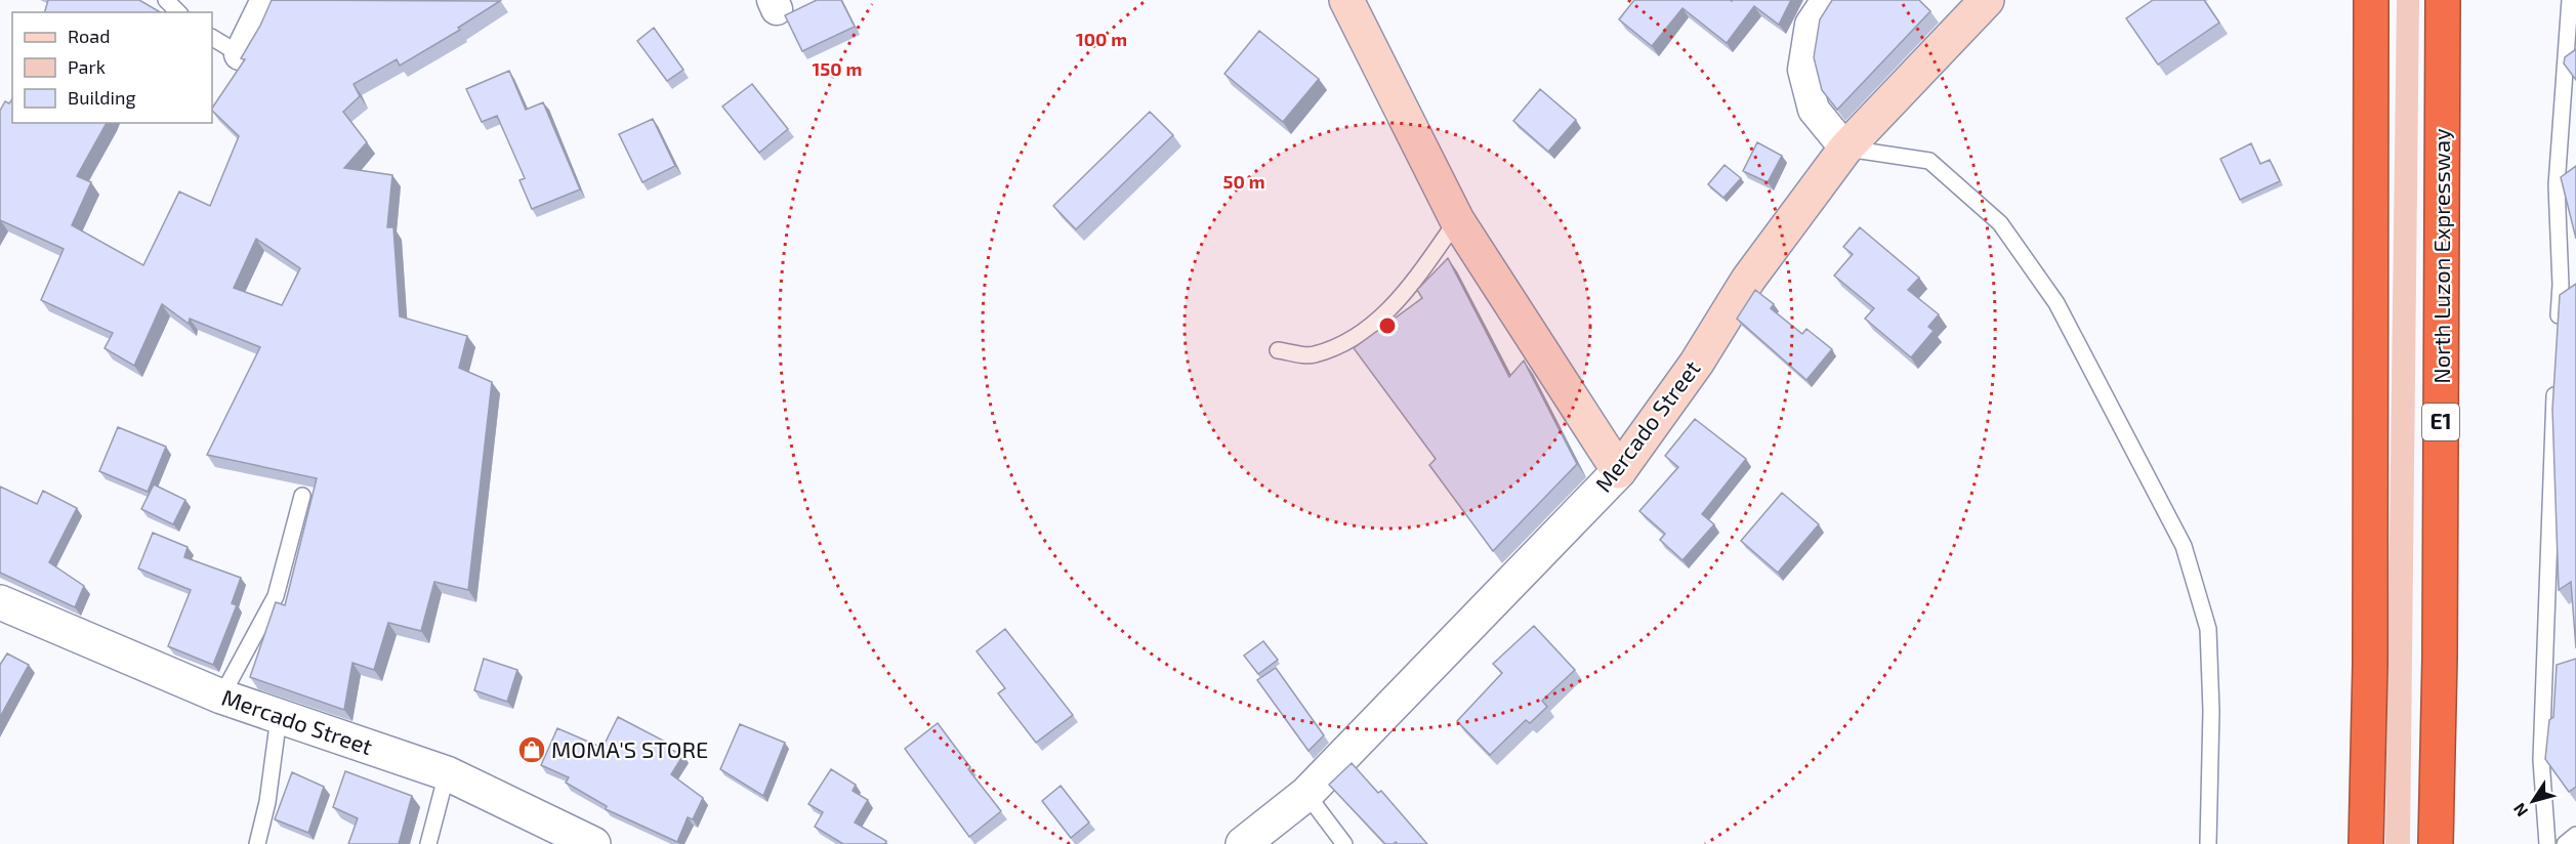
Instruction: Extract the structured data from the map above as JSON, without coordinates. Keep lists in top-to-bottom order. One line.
{"streets":{"highway":["North Luzon Expressway","E1"],"main road":["Mercado Street"]},"places":{"shop":["MOMA'S STORE"]},"legend":["Road","Park","Building"],"north":"bottom left","rings":["100 m","150 m","50 m"]}
